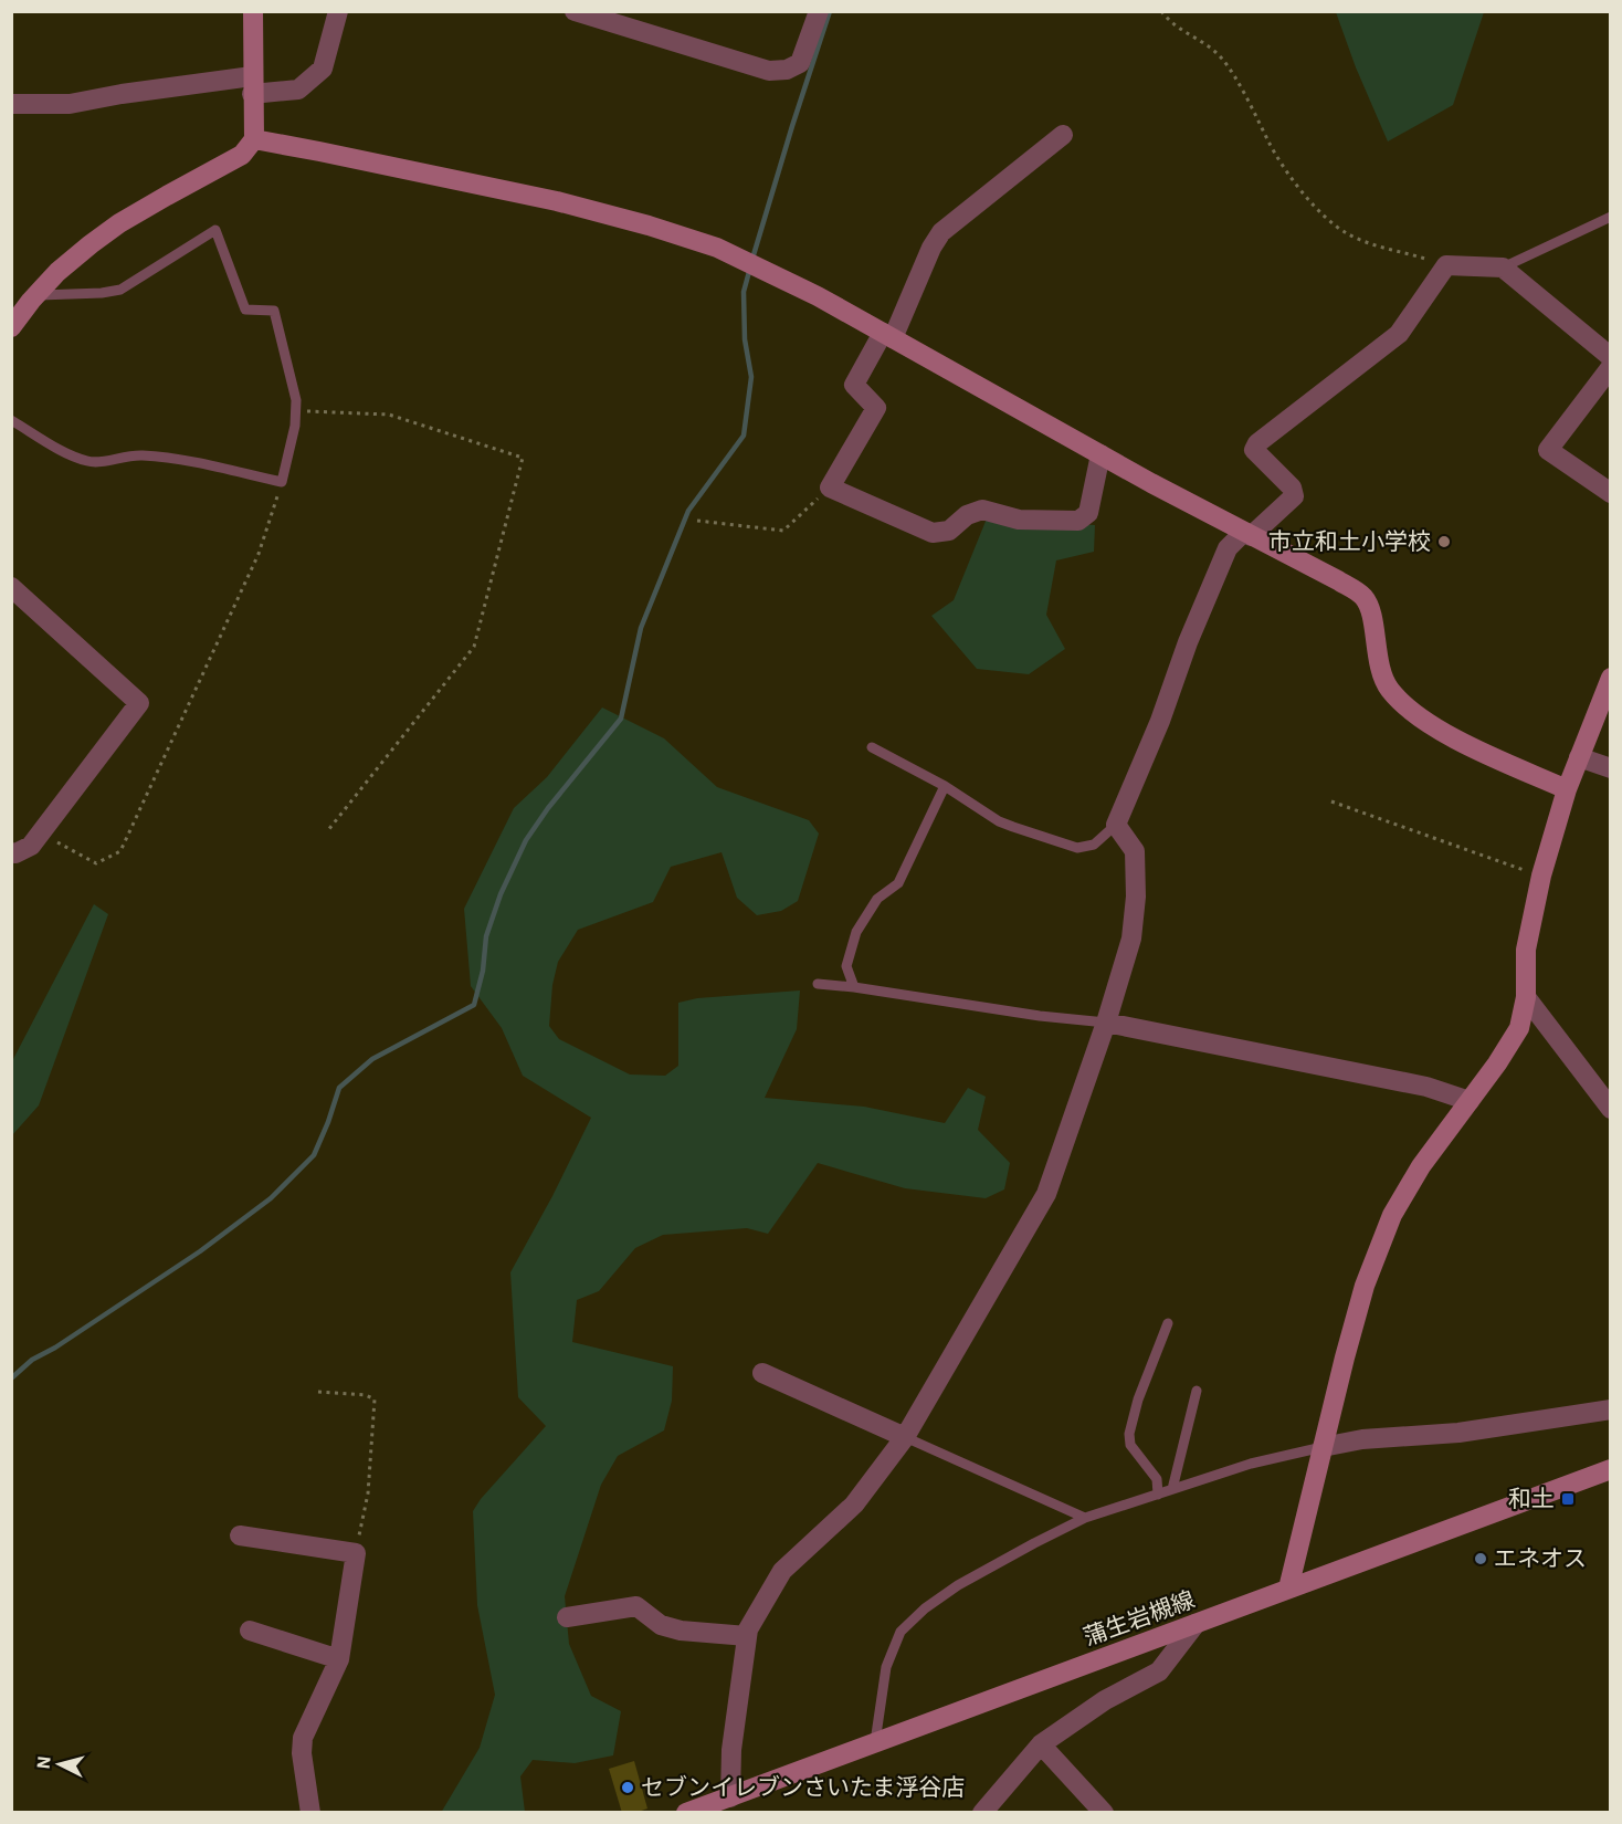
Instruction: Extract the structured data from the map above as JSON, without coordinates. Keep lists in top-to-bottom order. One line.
{"streets":{"street":["蒲生岩槻線"]},"places":{"other":["市立和土小学校","エネオス","セブンイレブンさいたま浮谷店"],"transit":["和土"]},"north":"left"}
